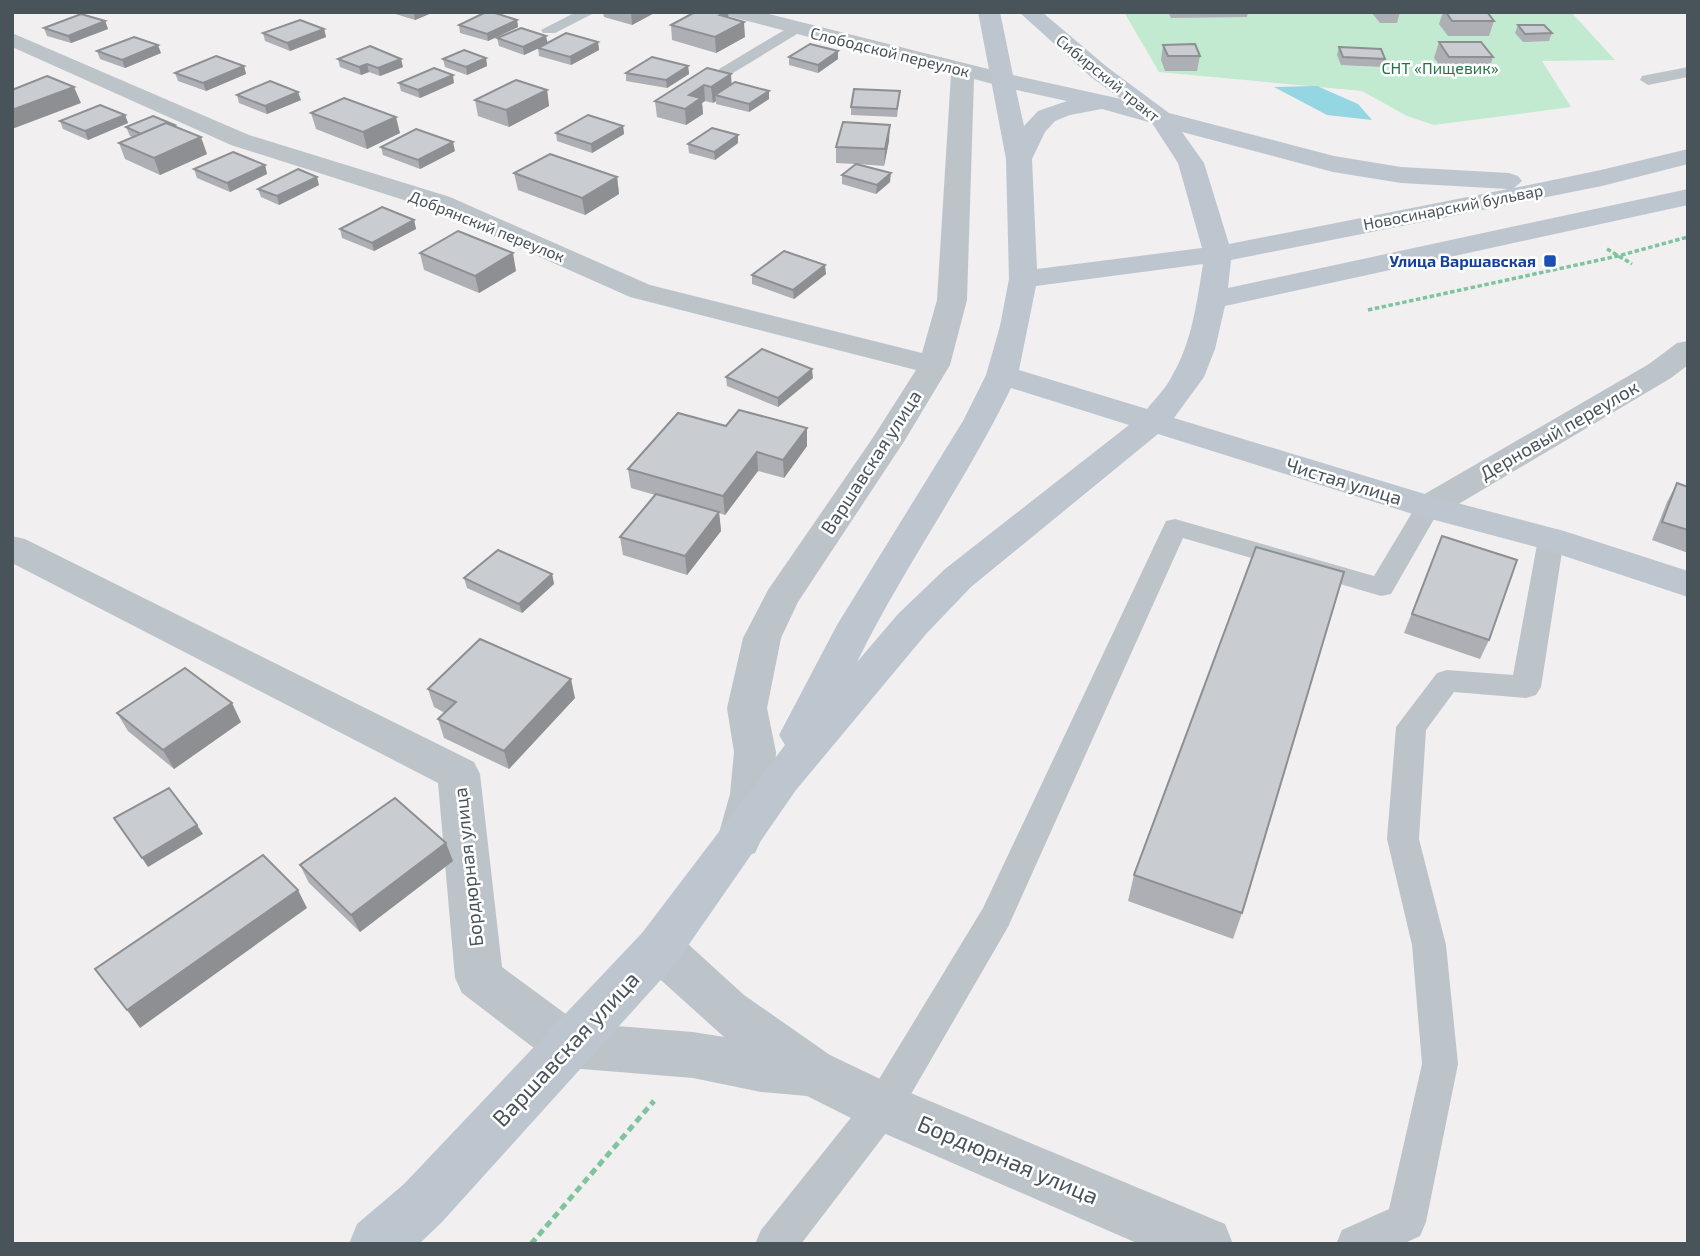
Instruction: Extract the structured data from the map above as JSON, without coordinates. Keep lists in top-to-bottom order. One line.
{"streets":{"main road":["Сибирский тракт","Новосинарский бульвар","Варшавская улица","Чистая улица"],"street":["Слободской переулок","Добрянский переулок","Дерновый переулок","Бордюрная улица"]},"crossings":[["Слободской переулок","Варшавская улица"],["Сибирский тракт","Новосинарский бульвар"],["Сибирский тракт","Варшавская улица"],["Сибирский тракт","Чистая улица"],["Добрянский переулок","Варшавская улица"],["Дерновый переулок","Чистая улица"],["Варшавская улица","Чистая улица"],["Варшавская улица","Бордюрная улица"]],"parks":["СНТ «Пищевик»"],"places":{"transit":["Улица Варшавская"]}}
